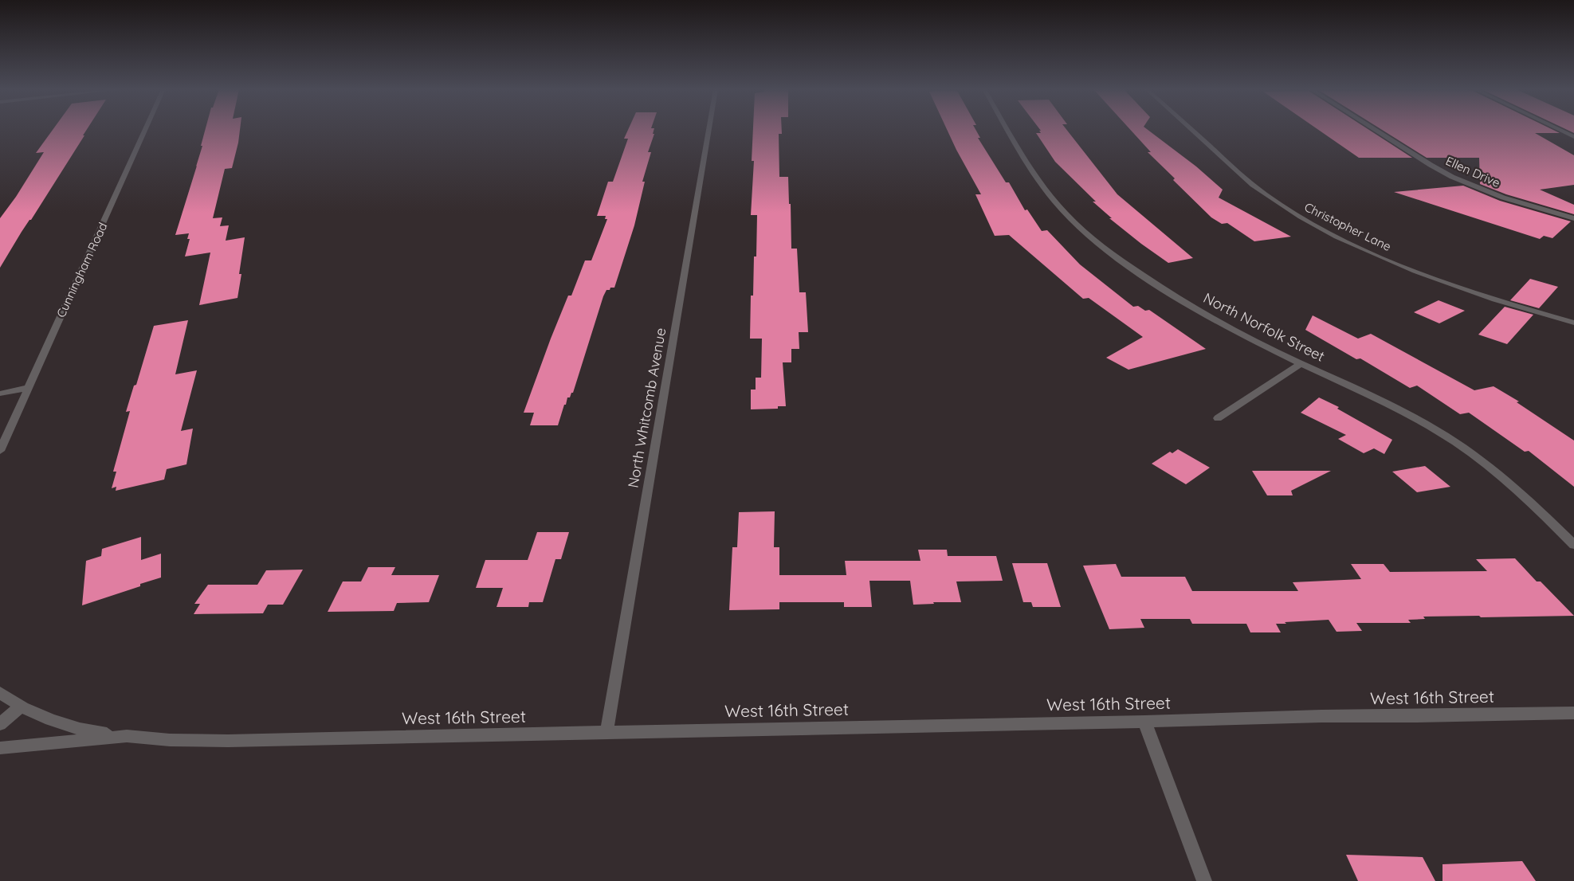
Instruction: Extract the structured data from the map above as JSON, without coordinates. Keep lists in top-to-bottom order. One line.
{"streets":{"street":["Ellen Drive","Christopher Lane","Cunningham Road","North Norfolk Street","North Whitcomb Avenue","West 16th Street"]},"crossings":[["North Whitcomb Avenue","West 16th Street"]]}
